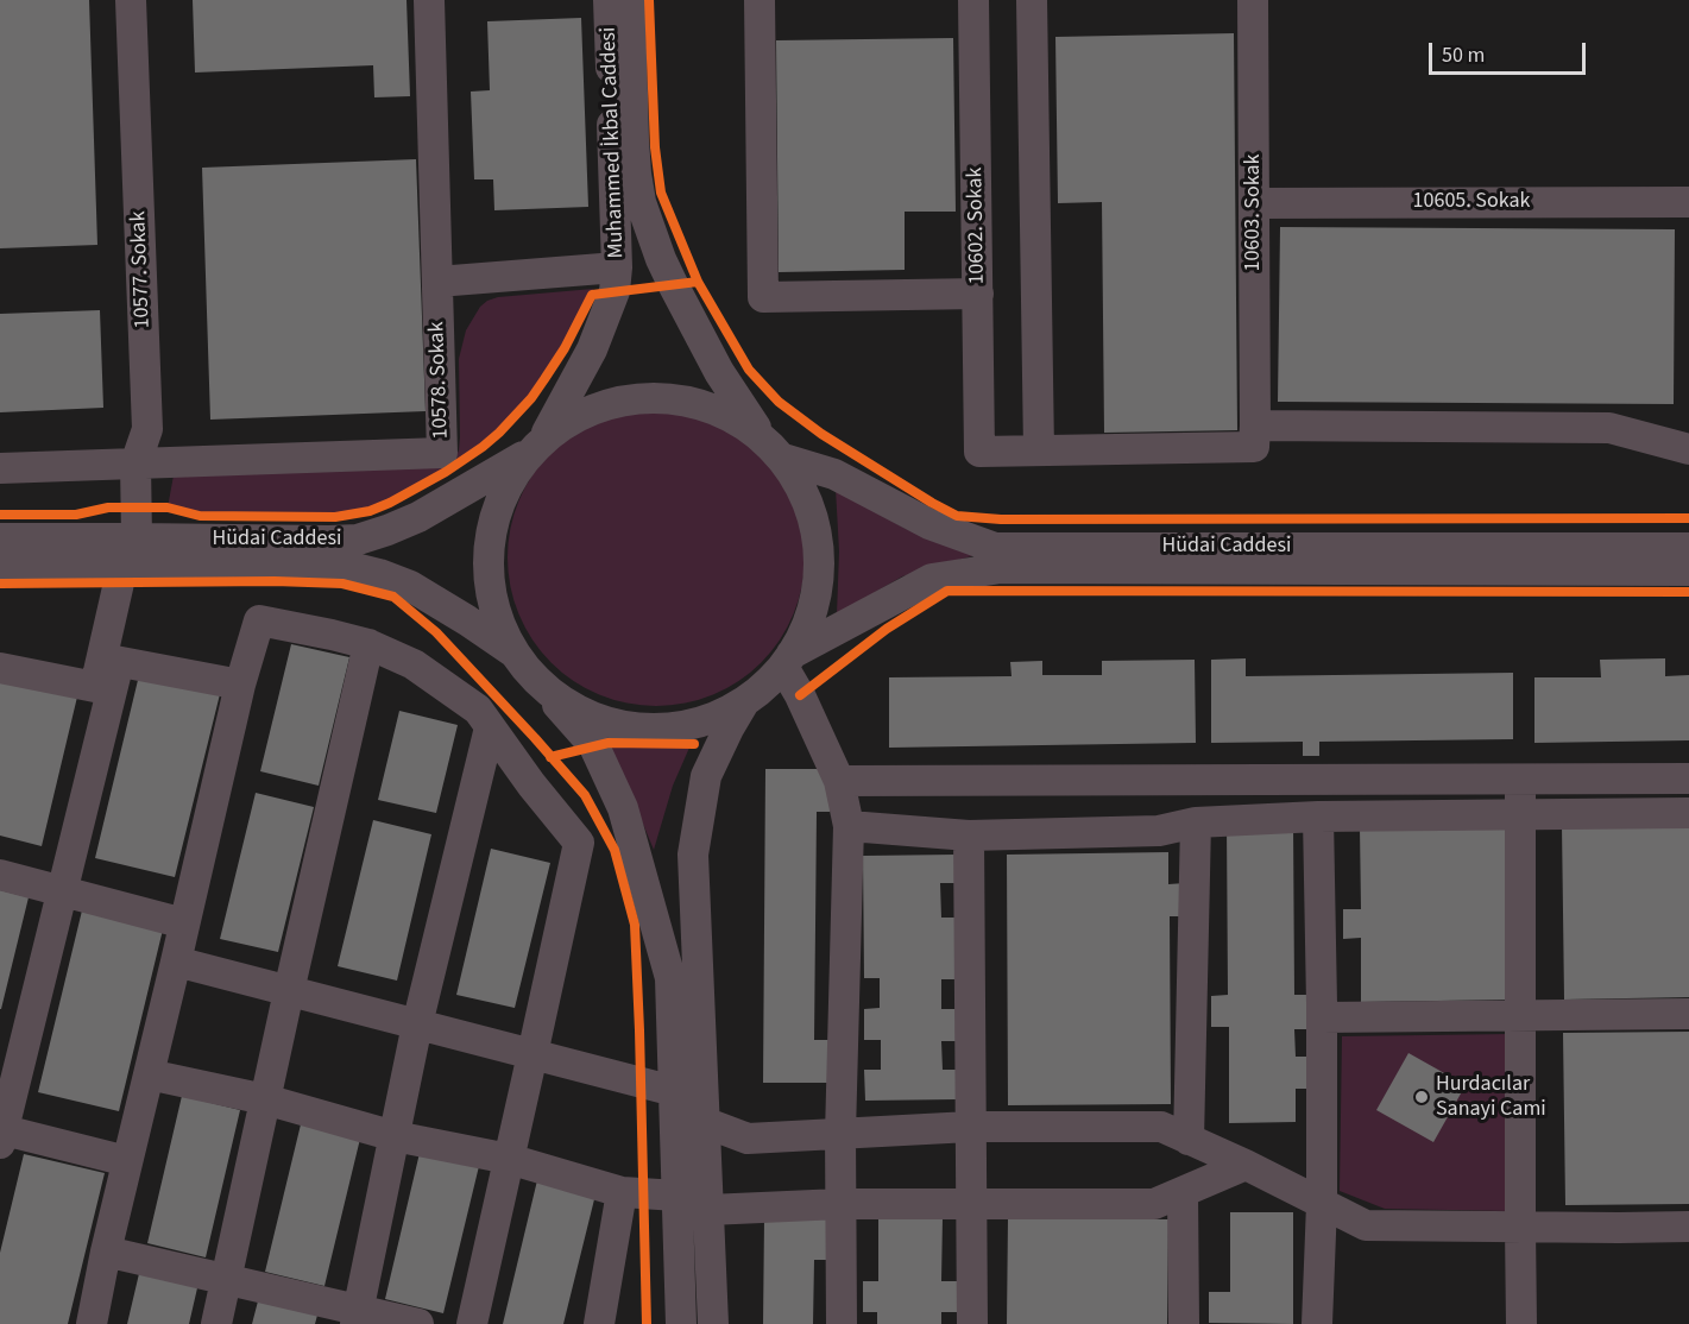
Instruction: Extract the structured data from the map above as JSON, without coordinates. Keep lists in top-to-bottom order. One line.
{"streets":{"street":["Muhammed İkbal Caddesi","10605. Sokak","10603. Sokak","10602. Sokak","10577. Sokak","10578. Sokak","Hüdai Caddesi"]},"crossings":[["Muhammed İkbal Caddesi","Hüdai Caddesi"],["10605. Sokak","10603. Sokak"],["10577. Sokak","10578. Sokak"],["10577. Sokak","Hüdai Caddesi"]],"places":["Hurdacılar Sanayi Cami"],"scale_bar":"50 m"}
